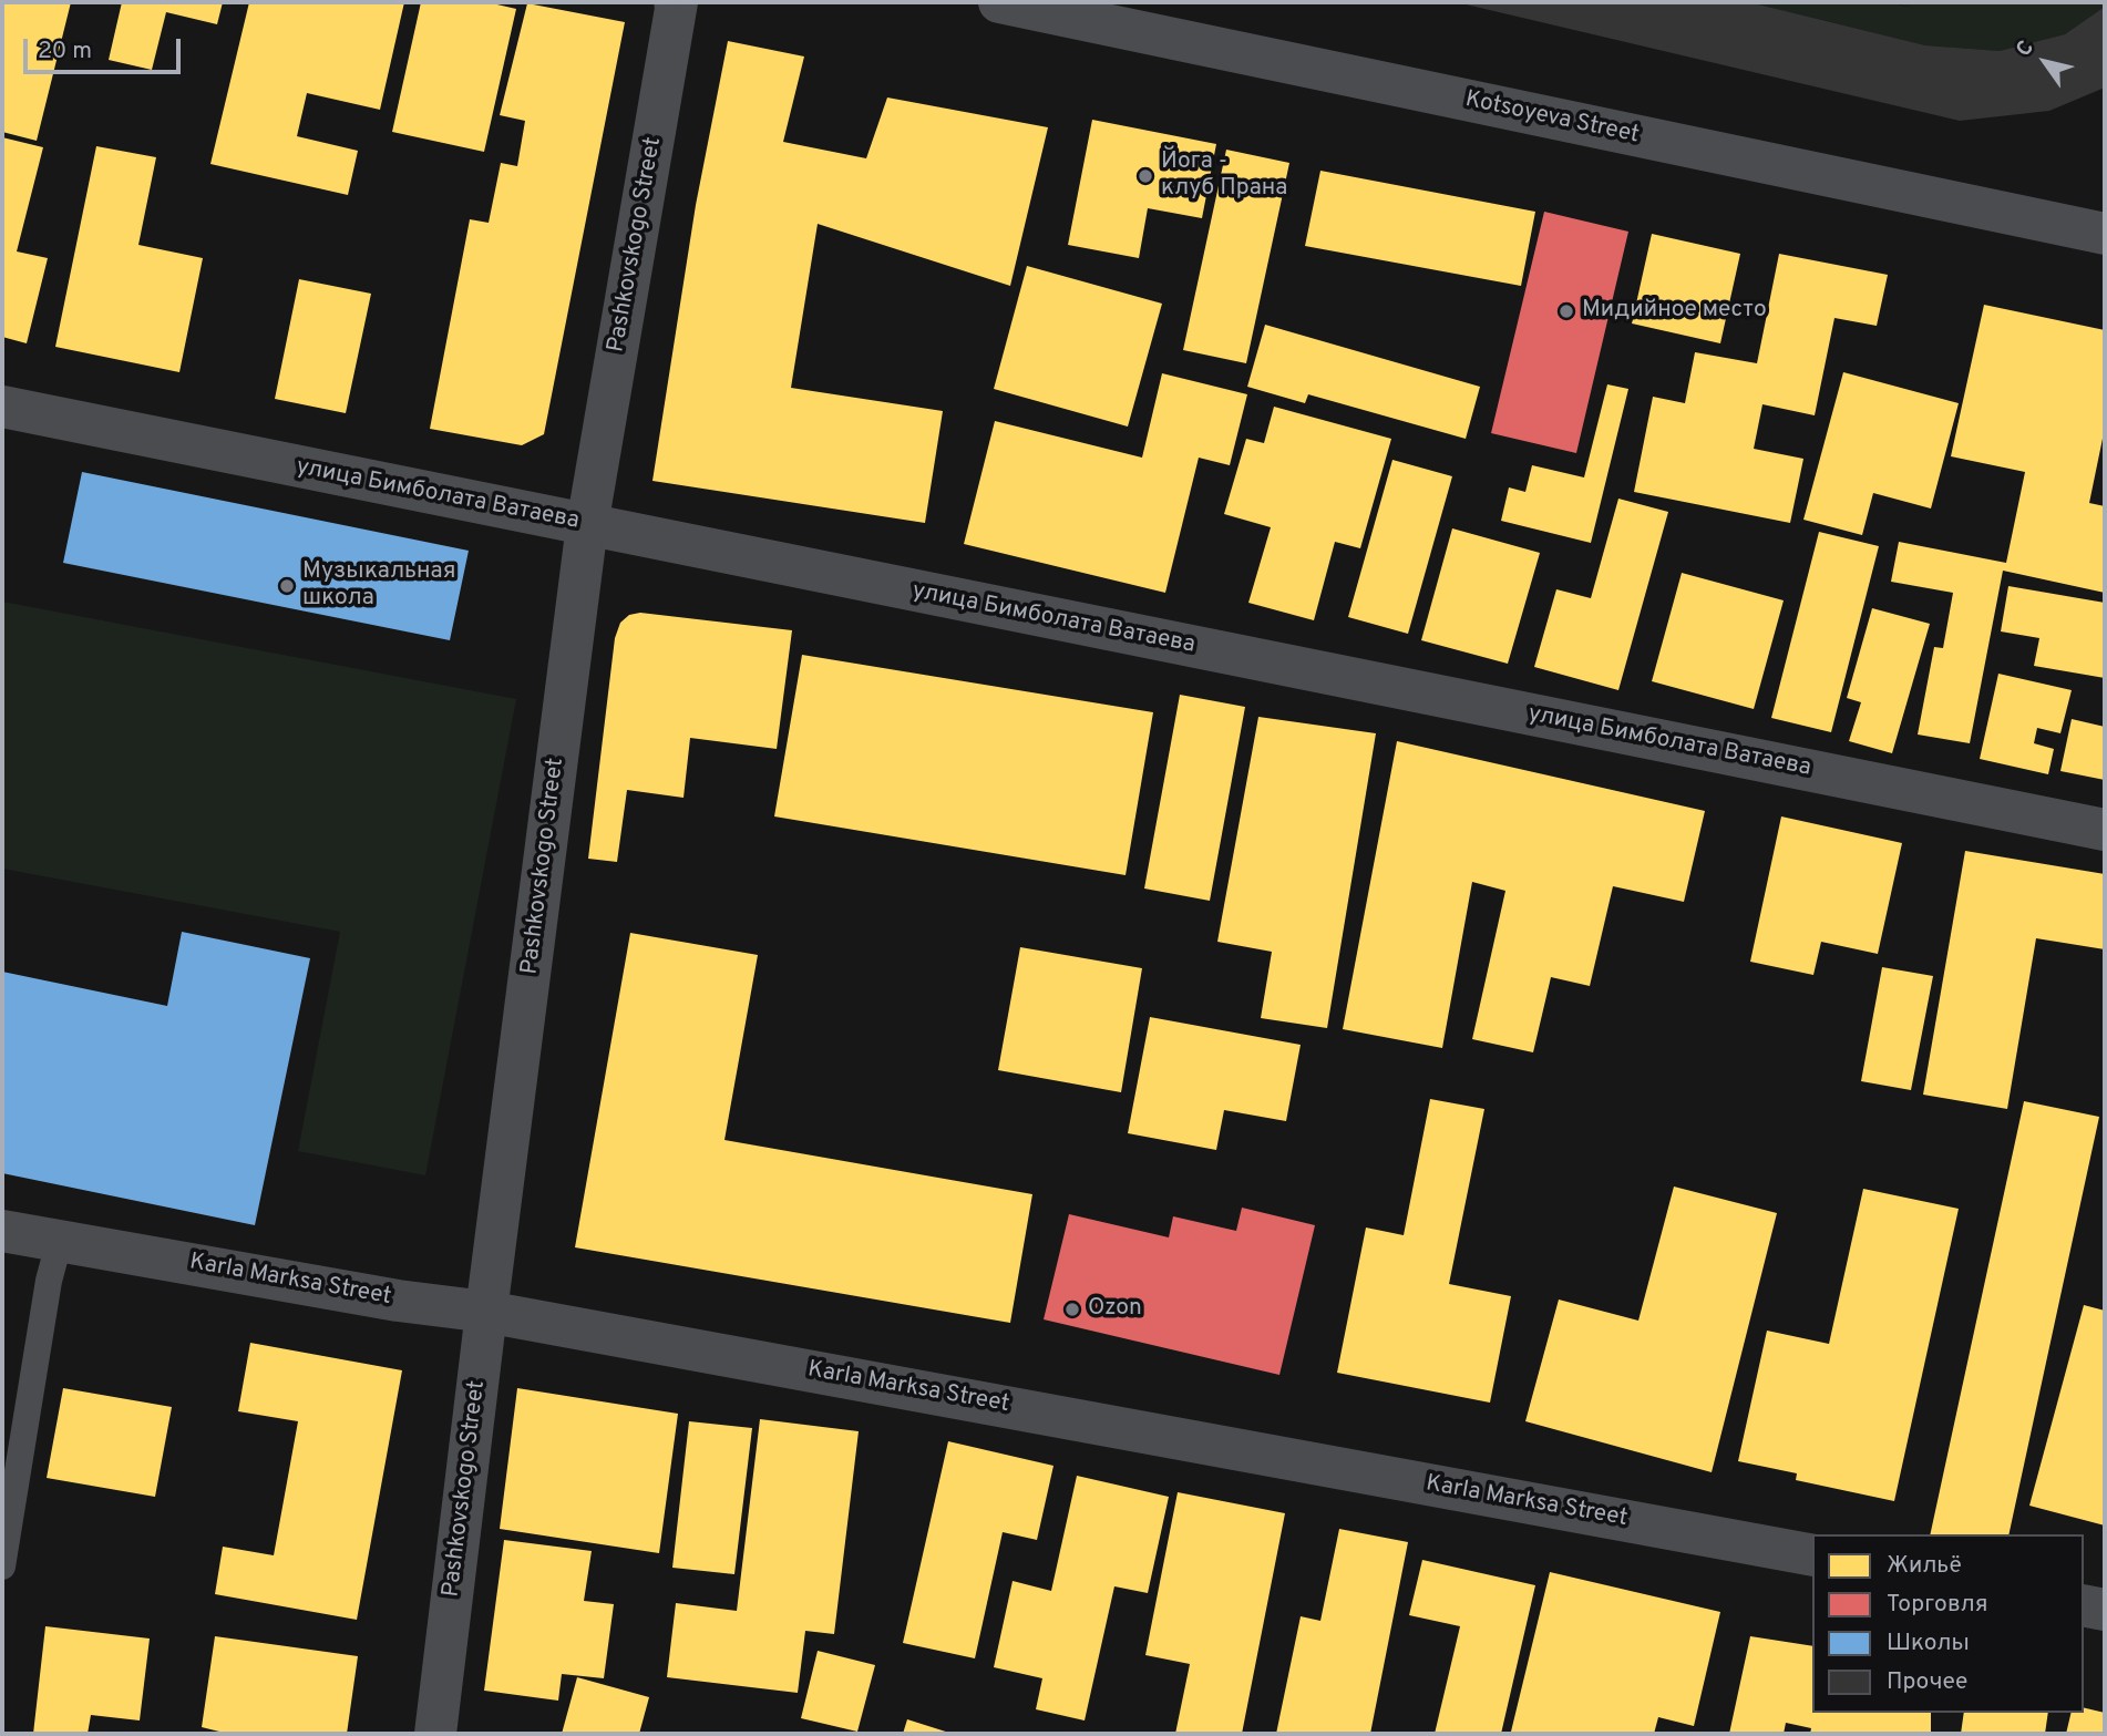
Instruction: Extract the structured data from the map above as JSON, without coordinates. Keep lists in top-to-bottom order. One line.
{"streets":{"street":["Kotsoyeva Street","Pashkovskogo Street","улица Бимболата Ватаева","Karla Marksa Street"]},"crossings":[["Pashkovskogo Street","улица Бимболата Ватаева"],["Pashkovskogo Street","Karla Marksa Street"]],"places":["Йога - клуб Прана","Мидийное место","Музыкальная школа","Ozon"],"legend":["Жильё","Торговля","Школы","Прочее"],"scale_bar":"20 m","north":"top left"}
